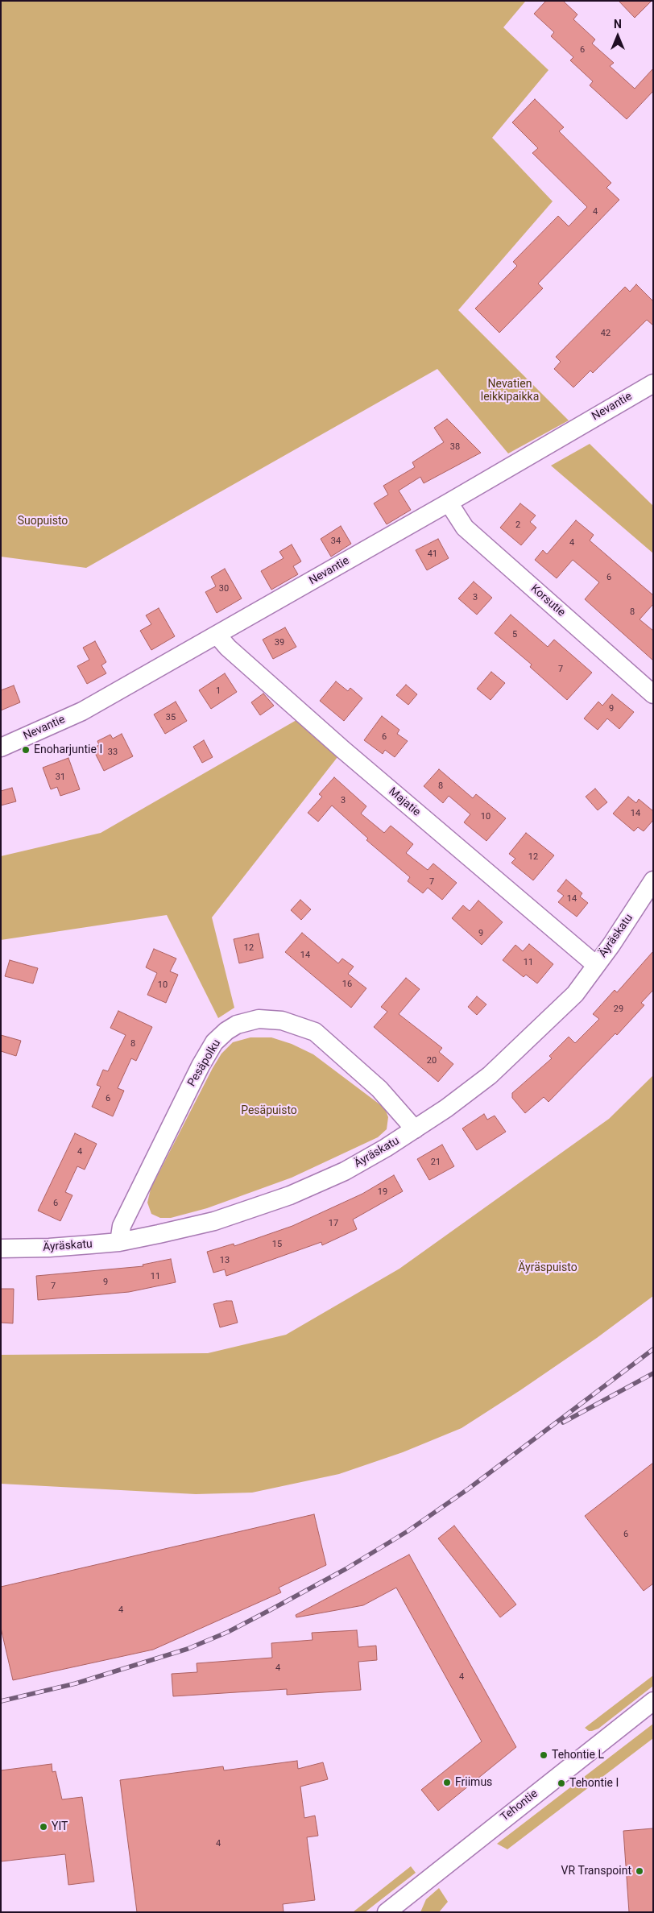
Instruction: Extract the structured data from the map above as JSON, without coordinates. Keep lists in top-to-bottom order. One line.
{"streets":{"street":["Nevantie","Korsutie","Majatie","Äyräskatu","Pesäpolku","Tehontie"]},"crossings":[["Nevantie","Korsutie"],["Nevantie","Majatie"],["Majatie","Äyräskatu"],["Äyräskatu","Pesäpolku"]],"parks":["Nevatien leikkipaikka","Suopuisto","Pesäpuisto","Äyräspuisto"],"places":["Enoharjuntie I","Tehontie L","Friimus","Tehontie I","YIT","VR Transpoint"],"house_numbers":["6","4","42","38","2","34","4","41","6","30","3","8","5","39","7","1","9","35","6","33","31","8","3","14","10","12","7","14","9","12","14","11","16","10","29","8","20","6","4","21","19","6","17","15","13","11","9","7","6","4","4","4","4"],"north":"top"}
